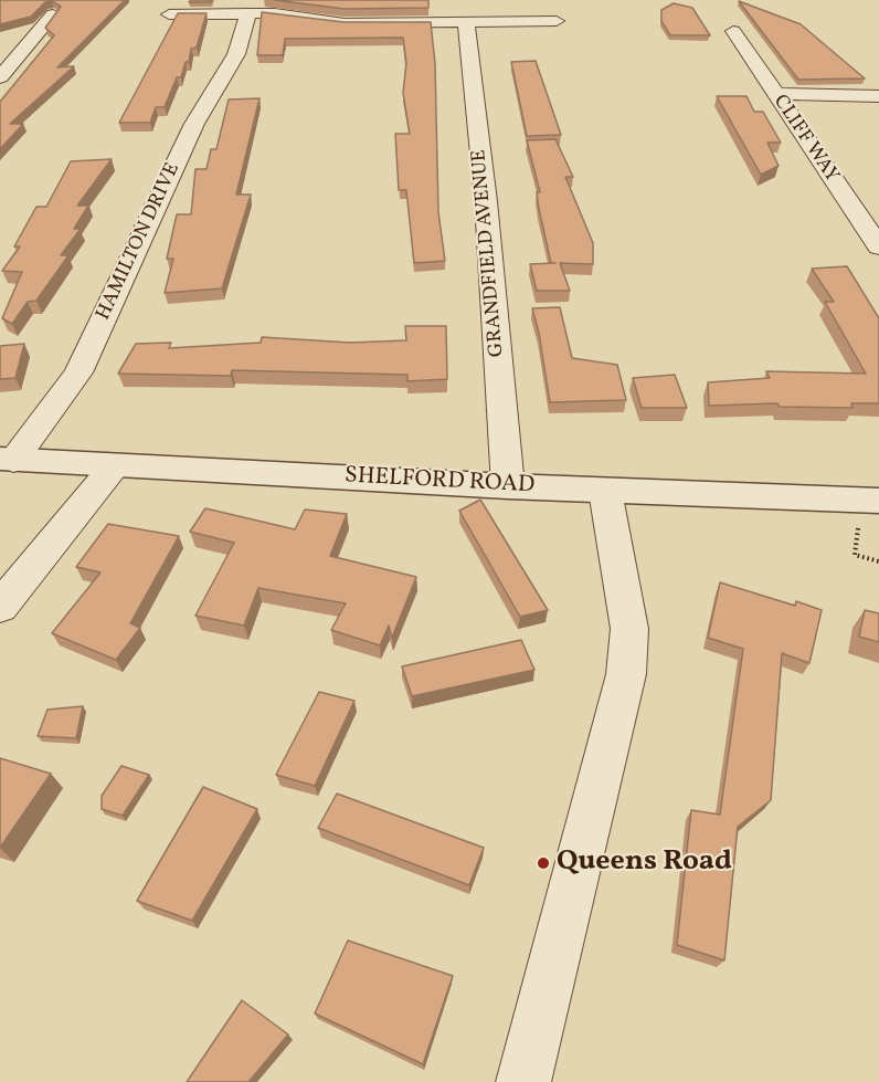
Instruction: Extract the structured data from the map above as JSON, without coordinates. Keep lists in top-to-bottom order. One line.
{"streets":{"street":["CLIFF WAY","HAMILTON DRIVE","GRANDFIELD AVENUE","SHELFORD ROAD"]},"crossings":[["HAMILTON DRIVE","SHELFORD ROAD"],["GRANDFIELD AVENUE","SHELFORD ROAD"]],"places":["Queens Road"]}
